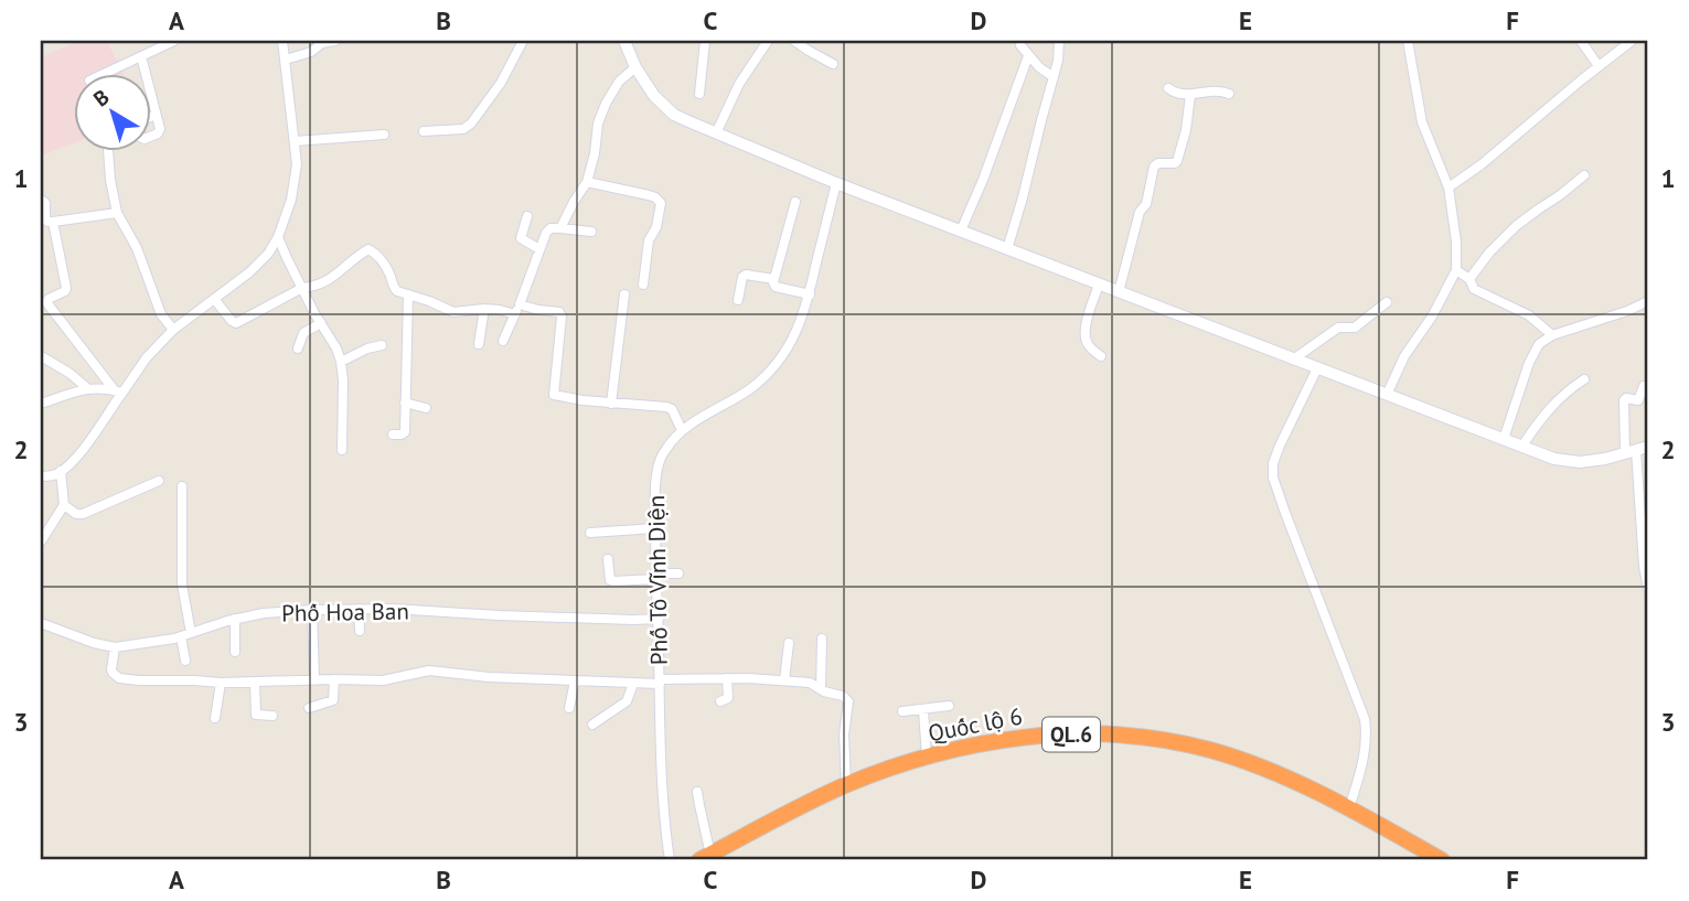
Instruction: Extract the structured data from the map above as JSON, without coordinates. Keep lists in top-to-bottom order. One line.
{"streets":{"highway":["Quốc lộ 6","QL.6"],"street":["Phố Tô Vĩnh Diện","Phố Hoa Ban"]},"crossings":[["Phố Tô Vĩnh Diện","Phố Hoa Ban"]],"north":"top left","grid":{"columns":["A","B","C","D","E","F"],"rows":["1","2","3"]}}
